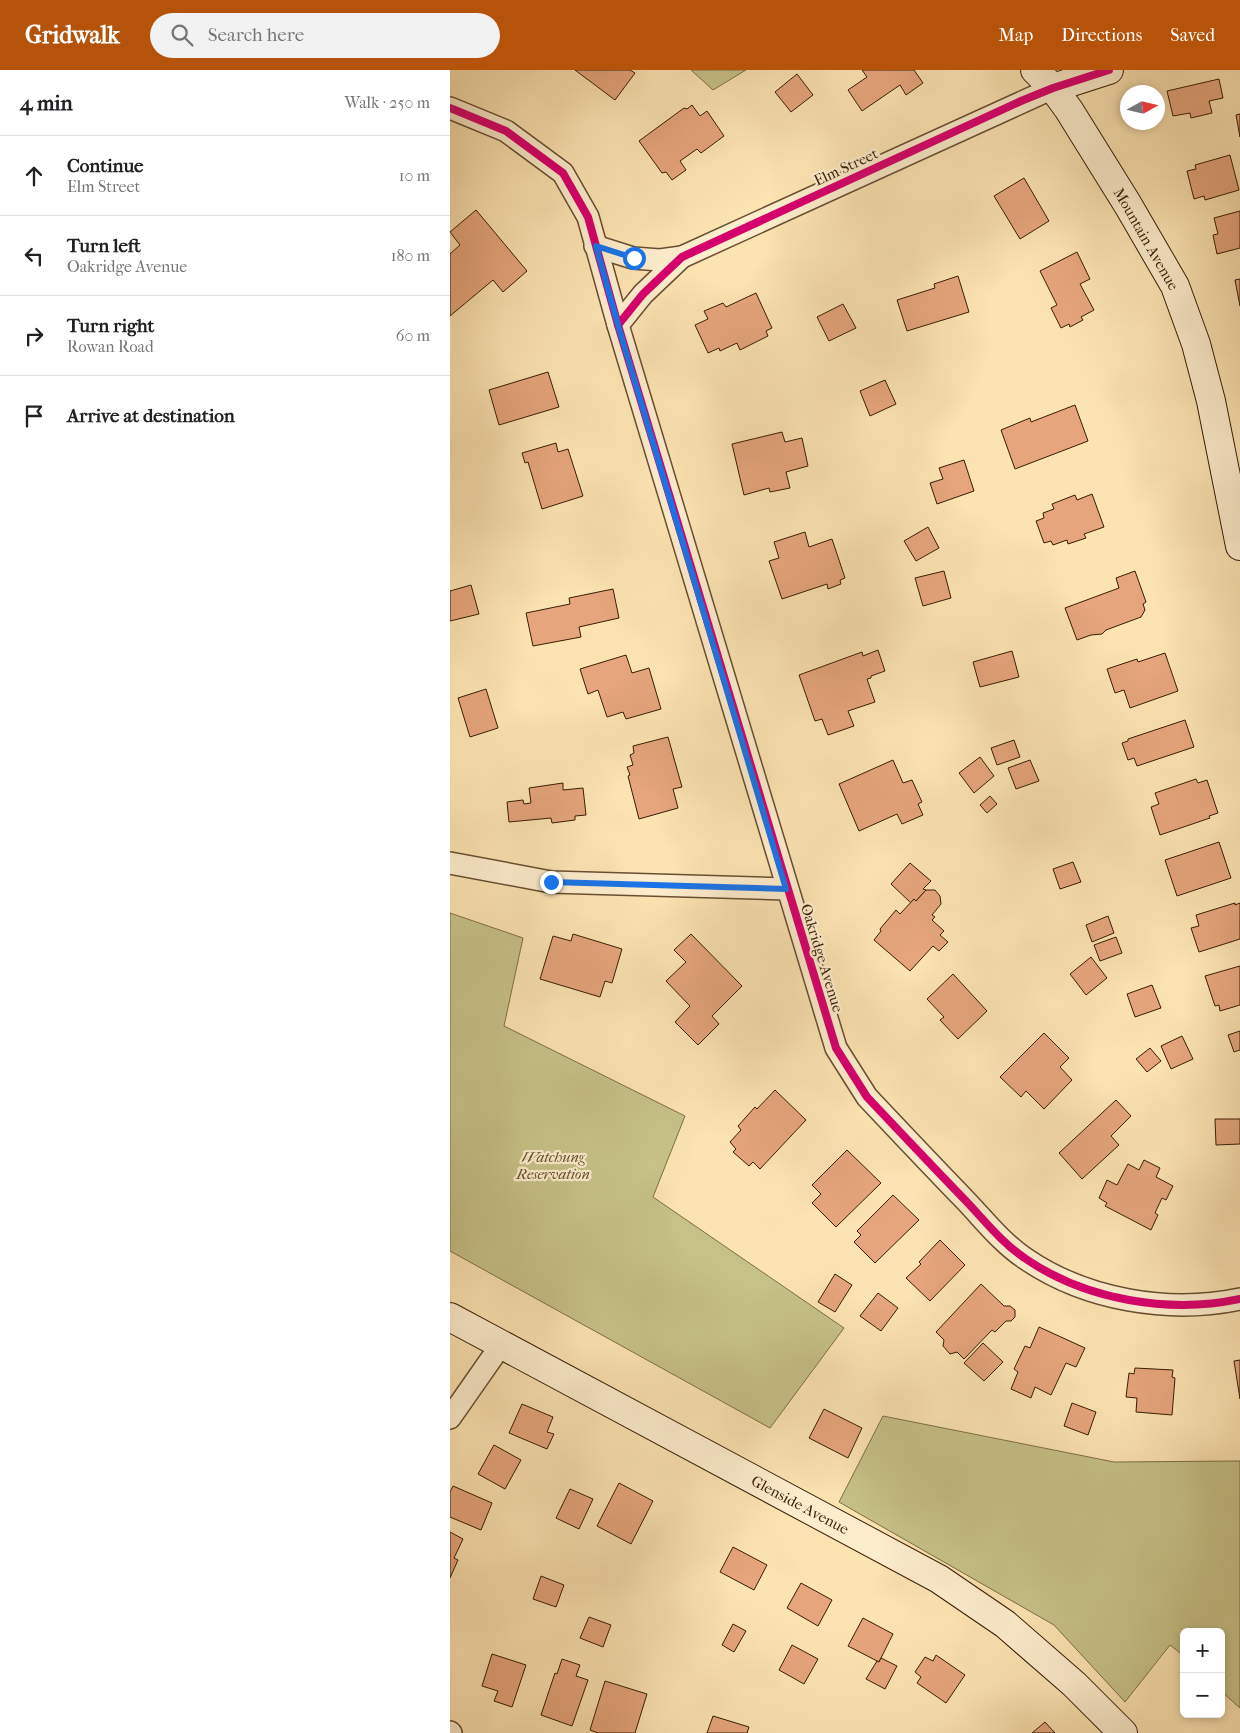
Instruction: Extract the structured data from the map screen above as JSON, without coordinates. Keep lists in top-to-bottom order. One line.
{"streets":{"main road":["Elm Street","Mountain Avenue","Glenside Avenue"],"street":["Oakridge Avenue"]},"crossings":[["Elm Street","Mountain Avenue"],["Elm Street","Oakridge Avenue"]],"parks":["Watchung Reservation"],"north":"right","page":{"header":"Gridwalk","search":"Search here","nav":["Map","Directions","Saved"],"heading":["4 min","Walk · 250 m"],"list":[["Continue","Elm Street","10 m"],["Turn left","Oakridge Avenue","180 m"],["Turn right","Rowan Road","60 m"],"Arrive at destination"],"map_buttons":["+","−"]}}
